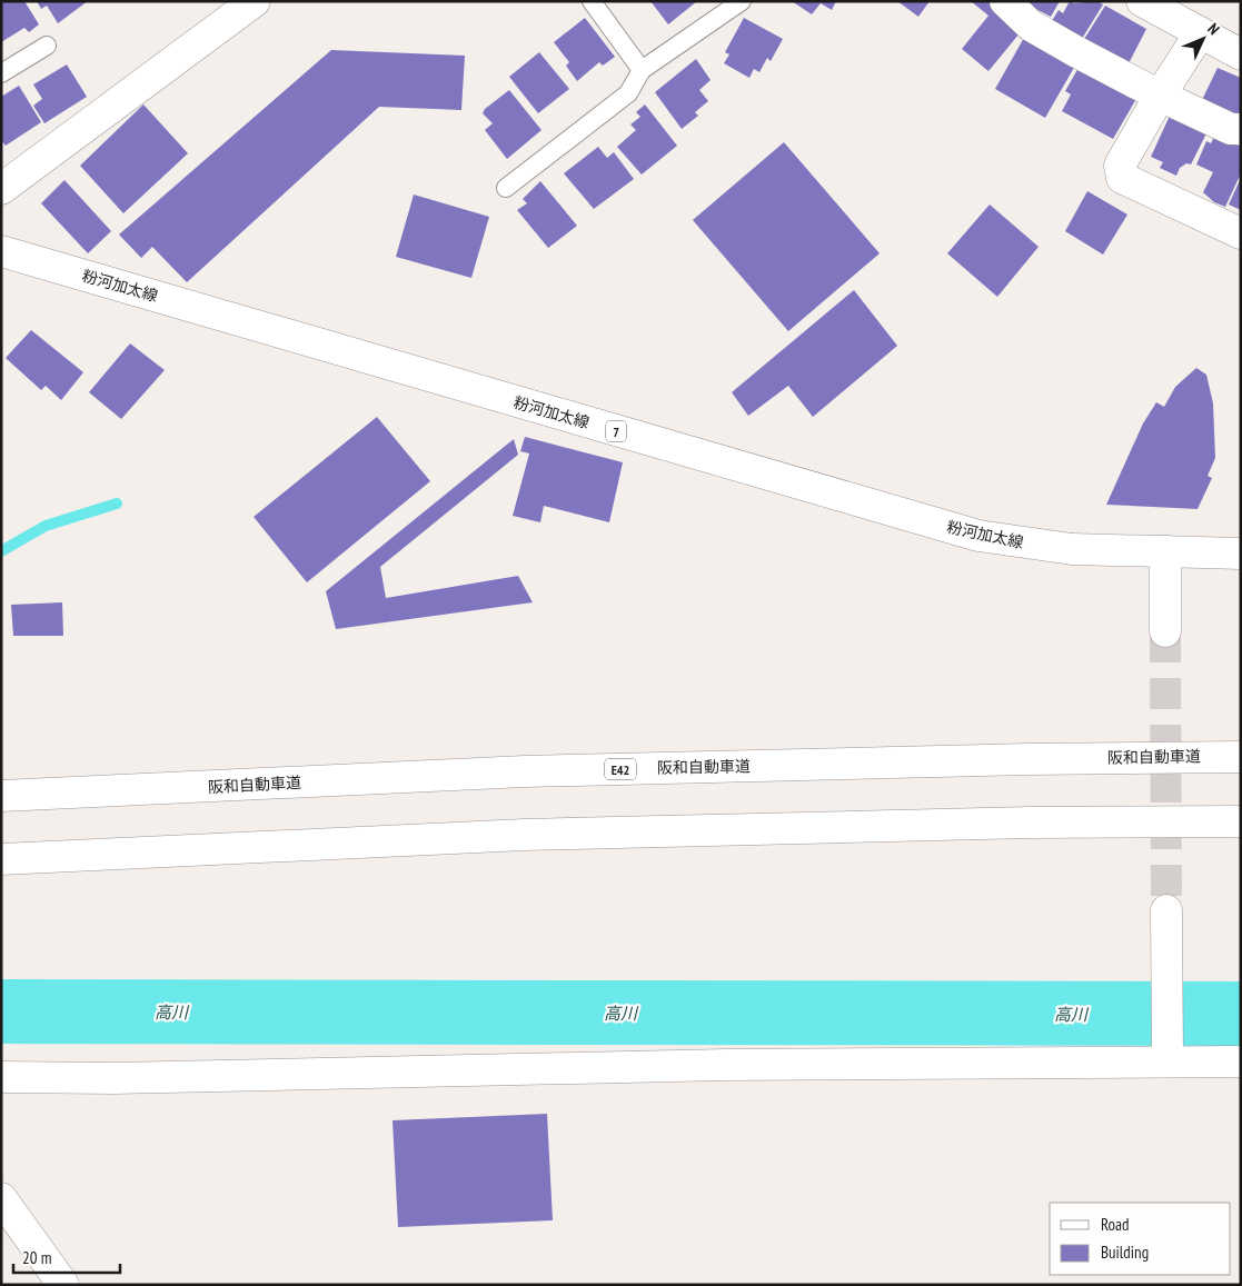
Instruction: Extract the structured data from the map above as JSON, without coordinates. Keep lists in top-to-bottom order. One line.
{"streets":{"main road":["粉河加太線","7","阪和自動車道","E42"]},"water":["高川"],"legend":["Road","Building"],"scale_bar":"20 m","north":"top right"}
